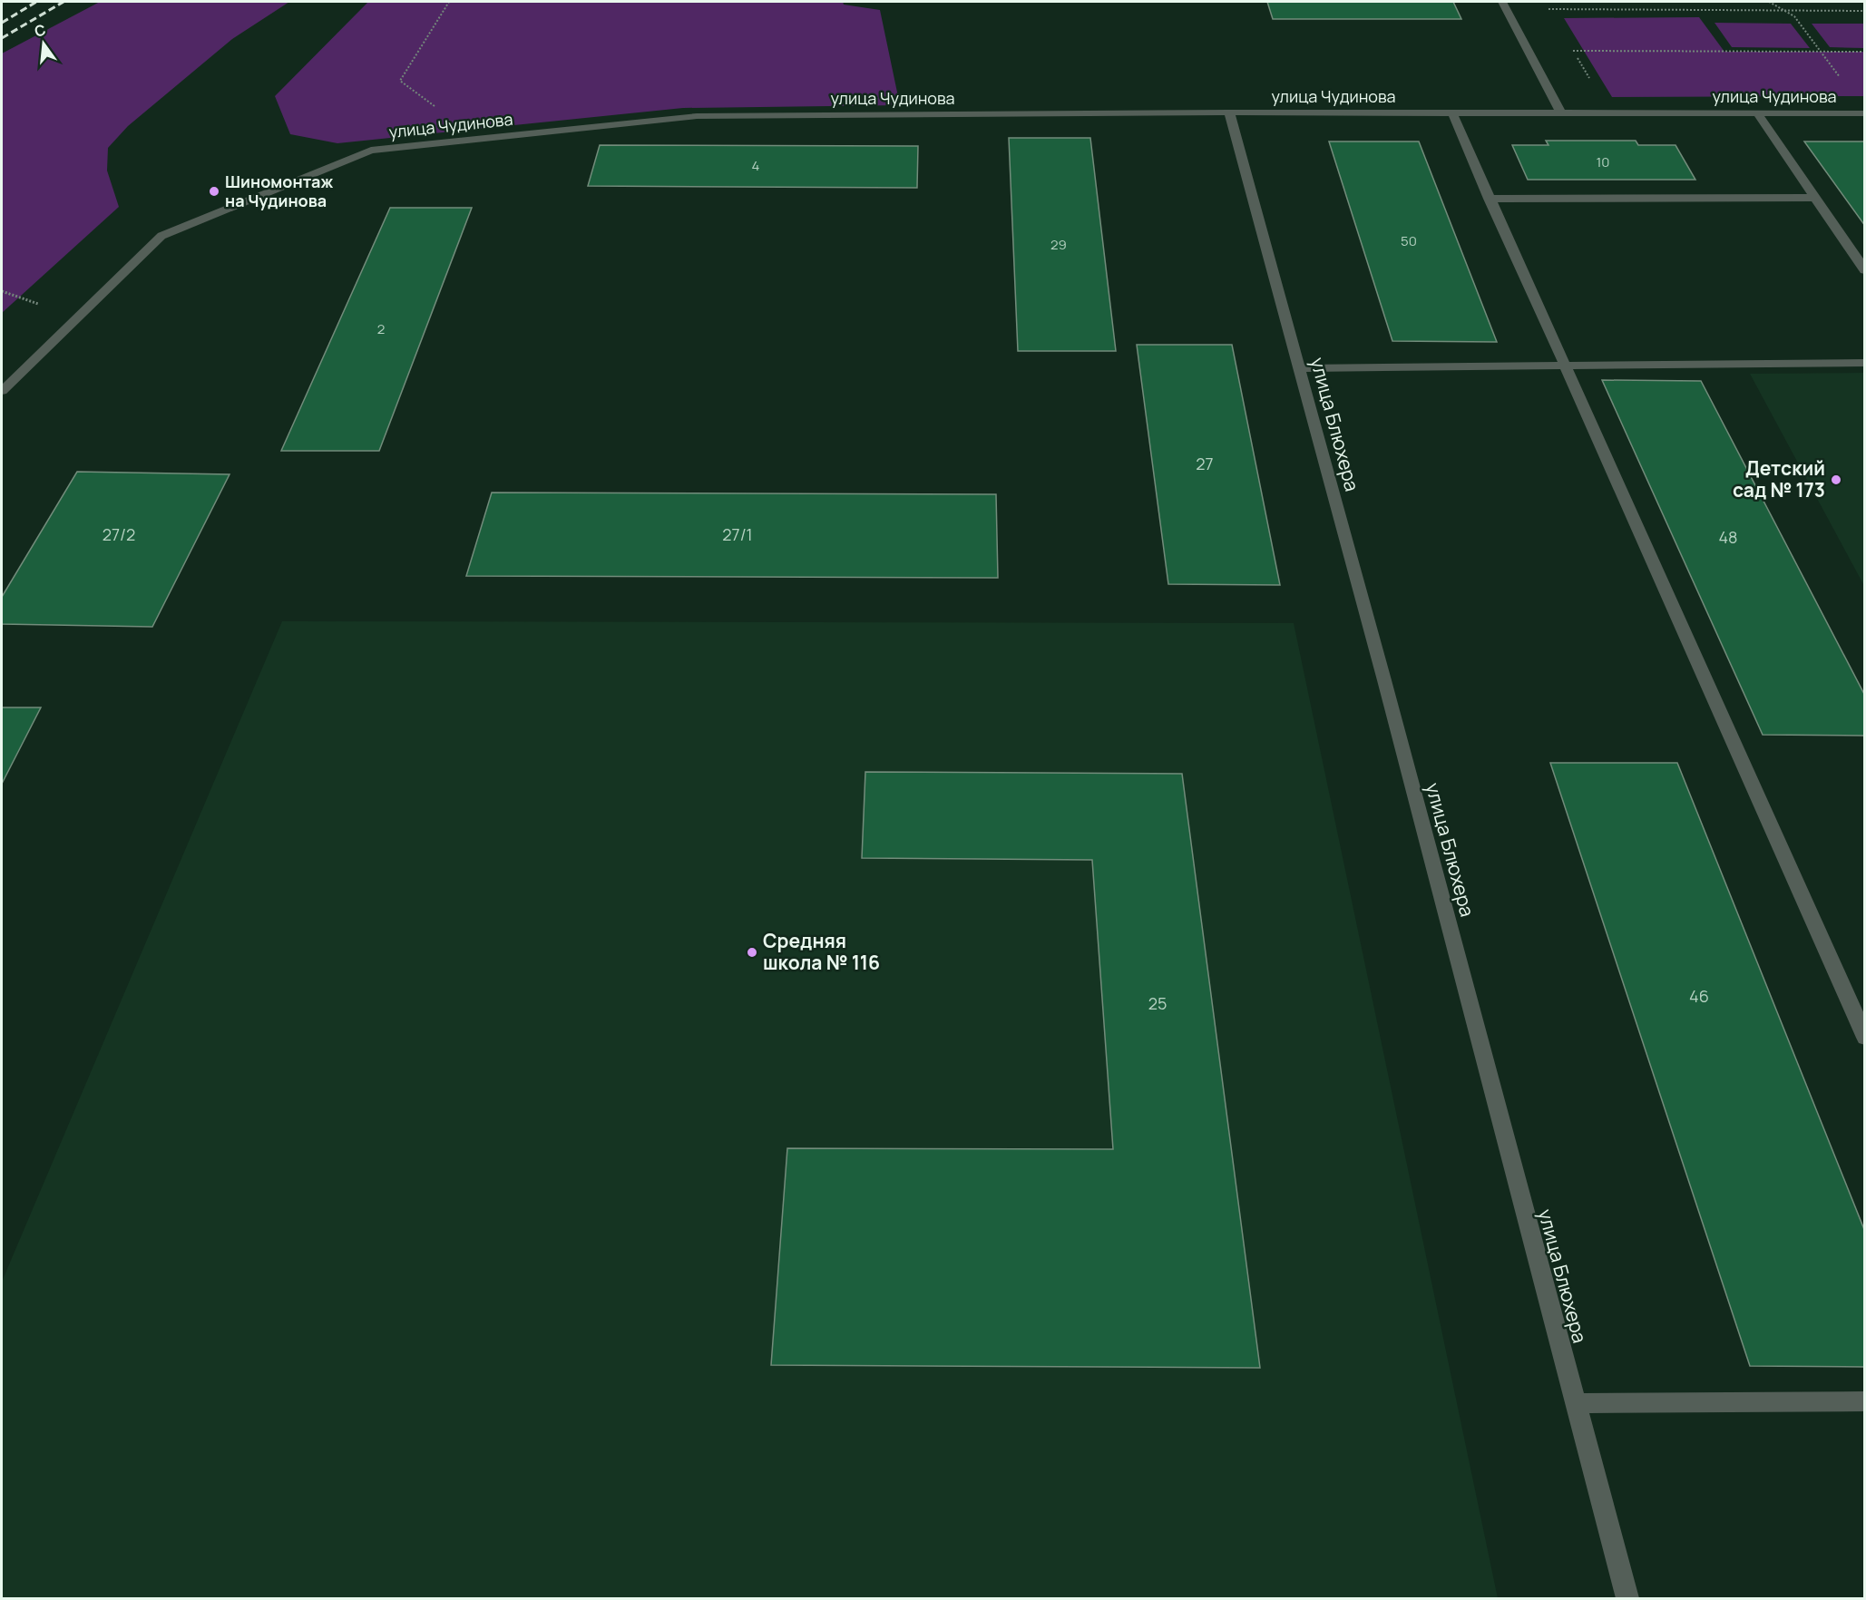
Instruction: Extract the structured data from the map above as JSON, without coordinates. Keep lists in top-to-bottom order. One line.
{"streets":{"street":["улица Чудинова","улица Блюхера"]},"crossings":[["улица Чудинова","улица Блюхера"]],"places":["Шиномонтаж на Чудинова","Детский сад № 173","Средняя школа № 116"],"house_numbers":["10","4","50","29","2","27","27/2","27/1","48","46","25"],"north":"top"}
